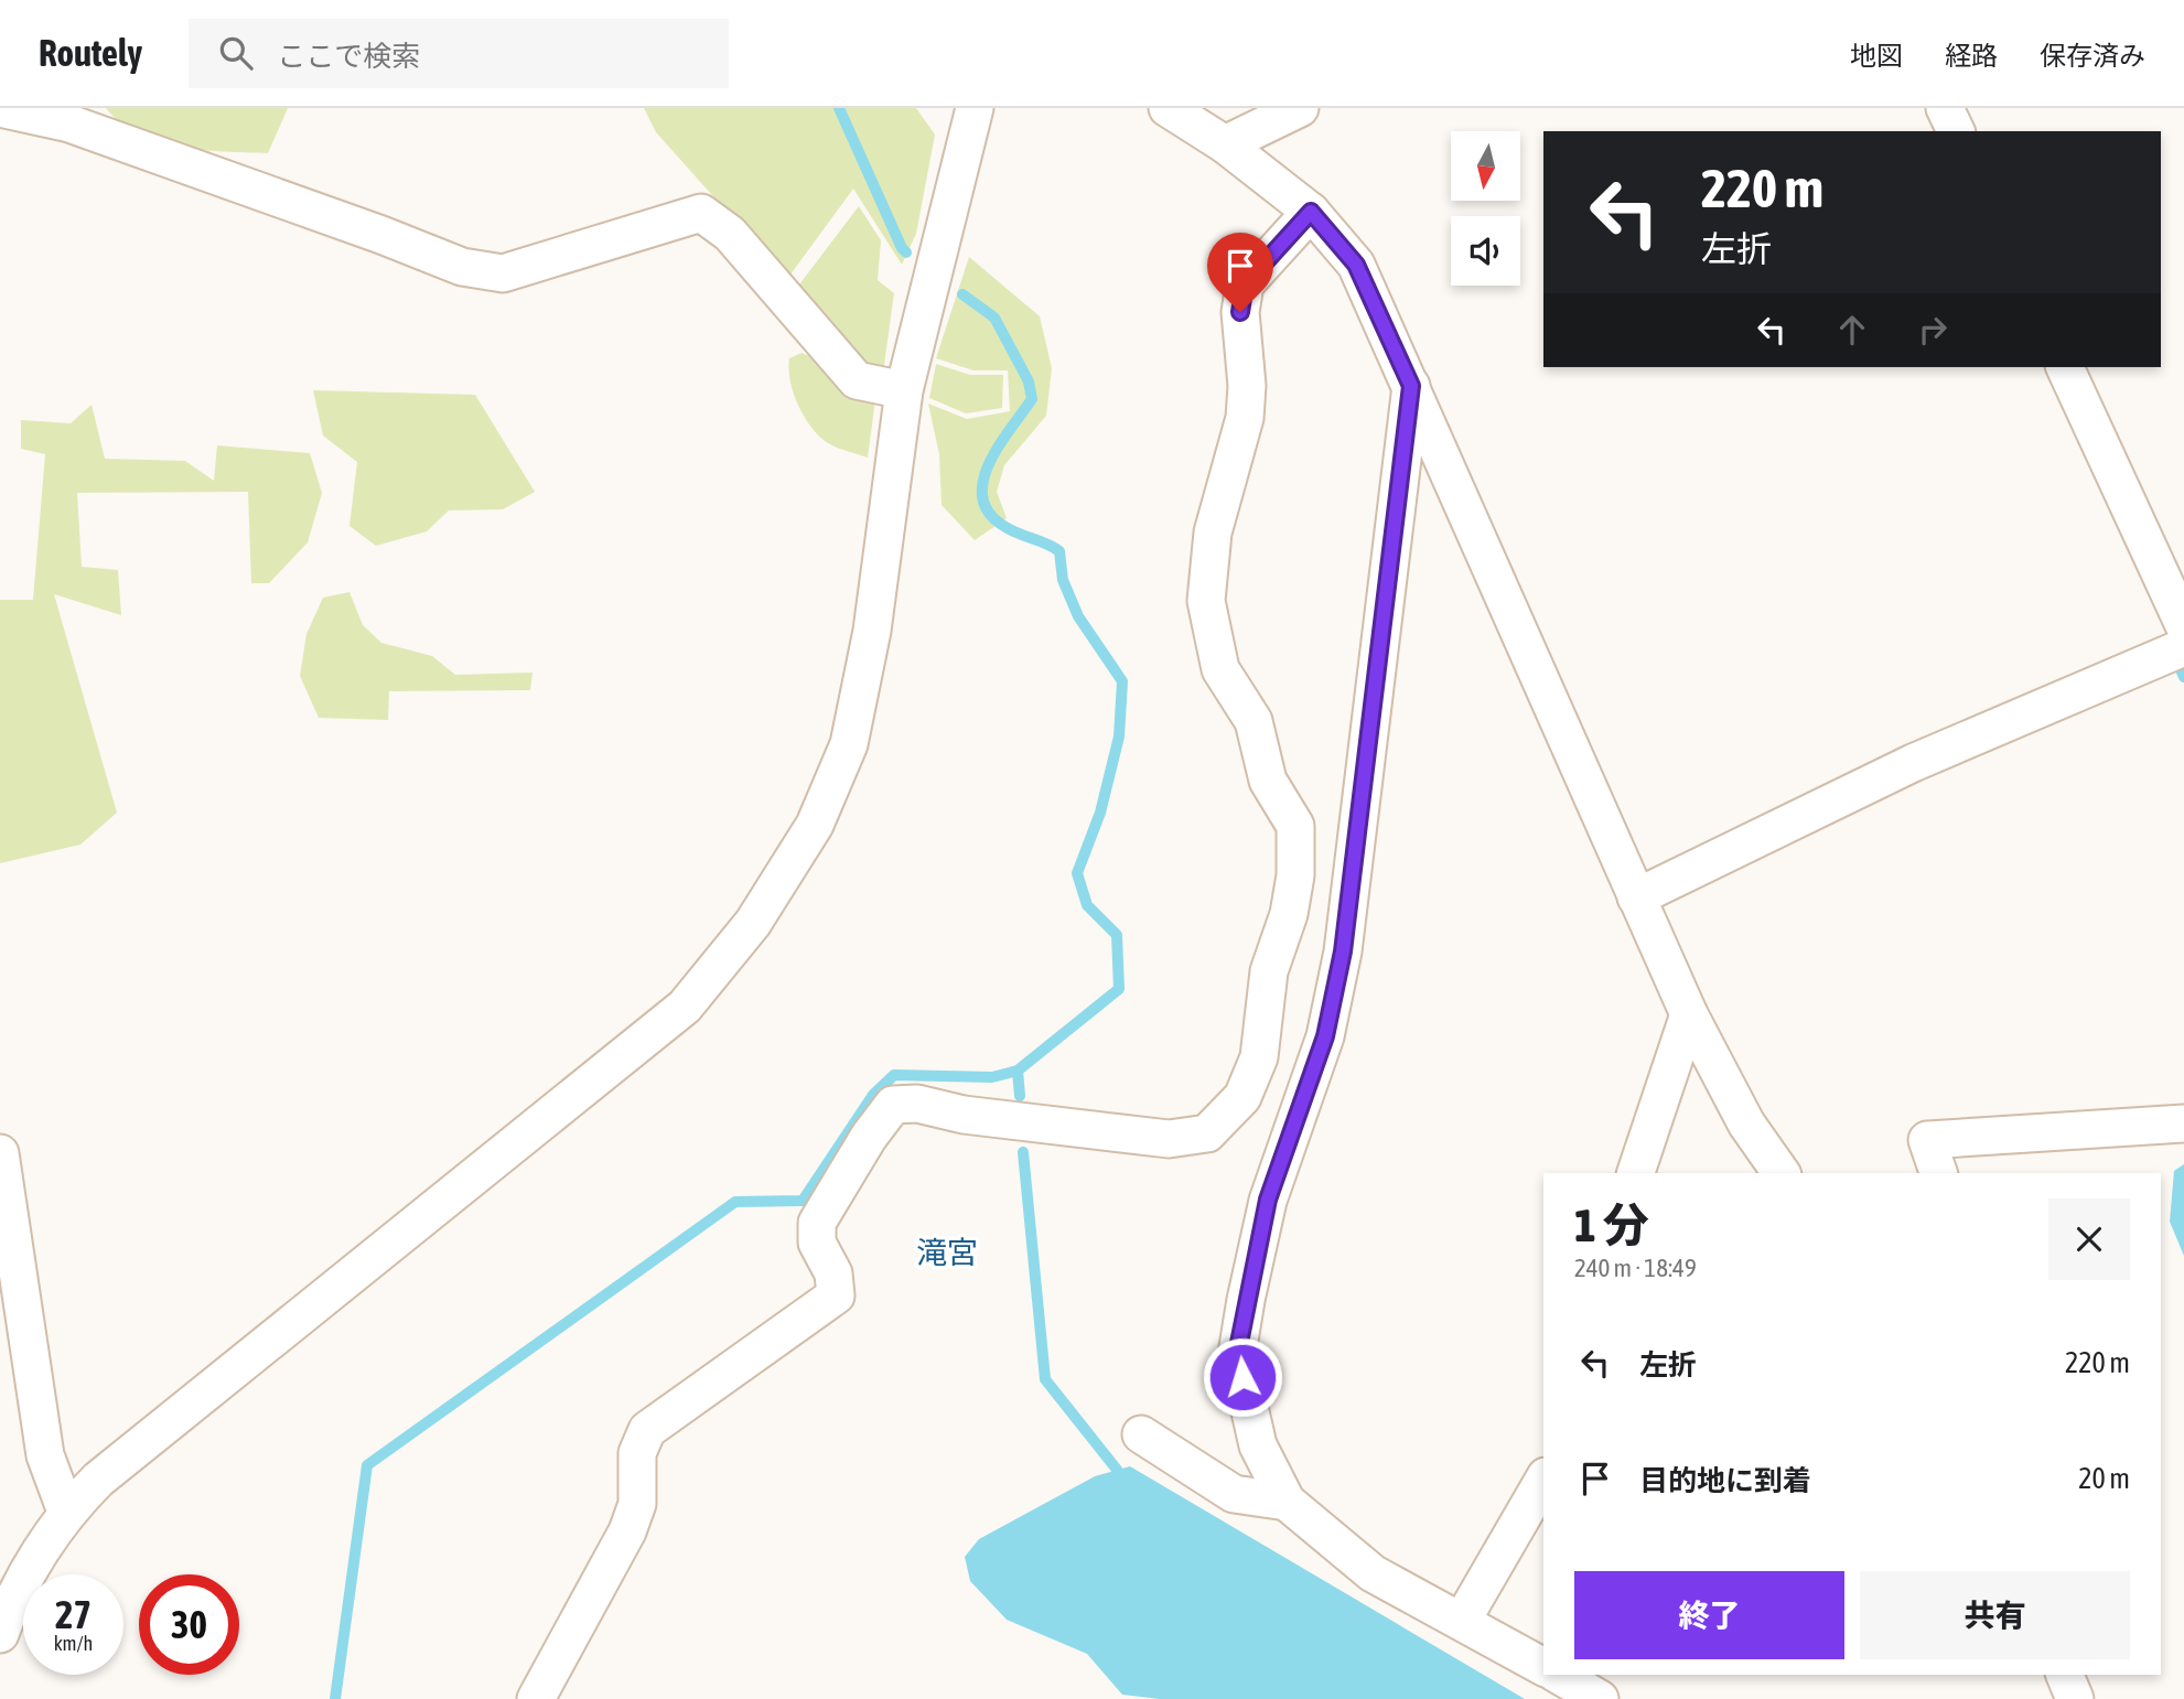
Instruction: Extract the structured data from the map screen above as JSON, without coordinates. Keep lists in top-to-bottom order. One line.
{"districts":["滝宮"],"north":"bottom","page":{"header":"Routely","search":"ここで検索","nav":["地図","経路","保存済み"],"turn":["220 m","左折"],"heading":["1 分","240 m · 18:49"],"list":[{"name":"左折","value":"220 m"},{"name":"目的地に到着","value":"20 m"}],"buttons":["終了","共有"],"speed":"27 km/h","limit":"30"}}
